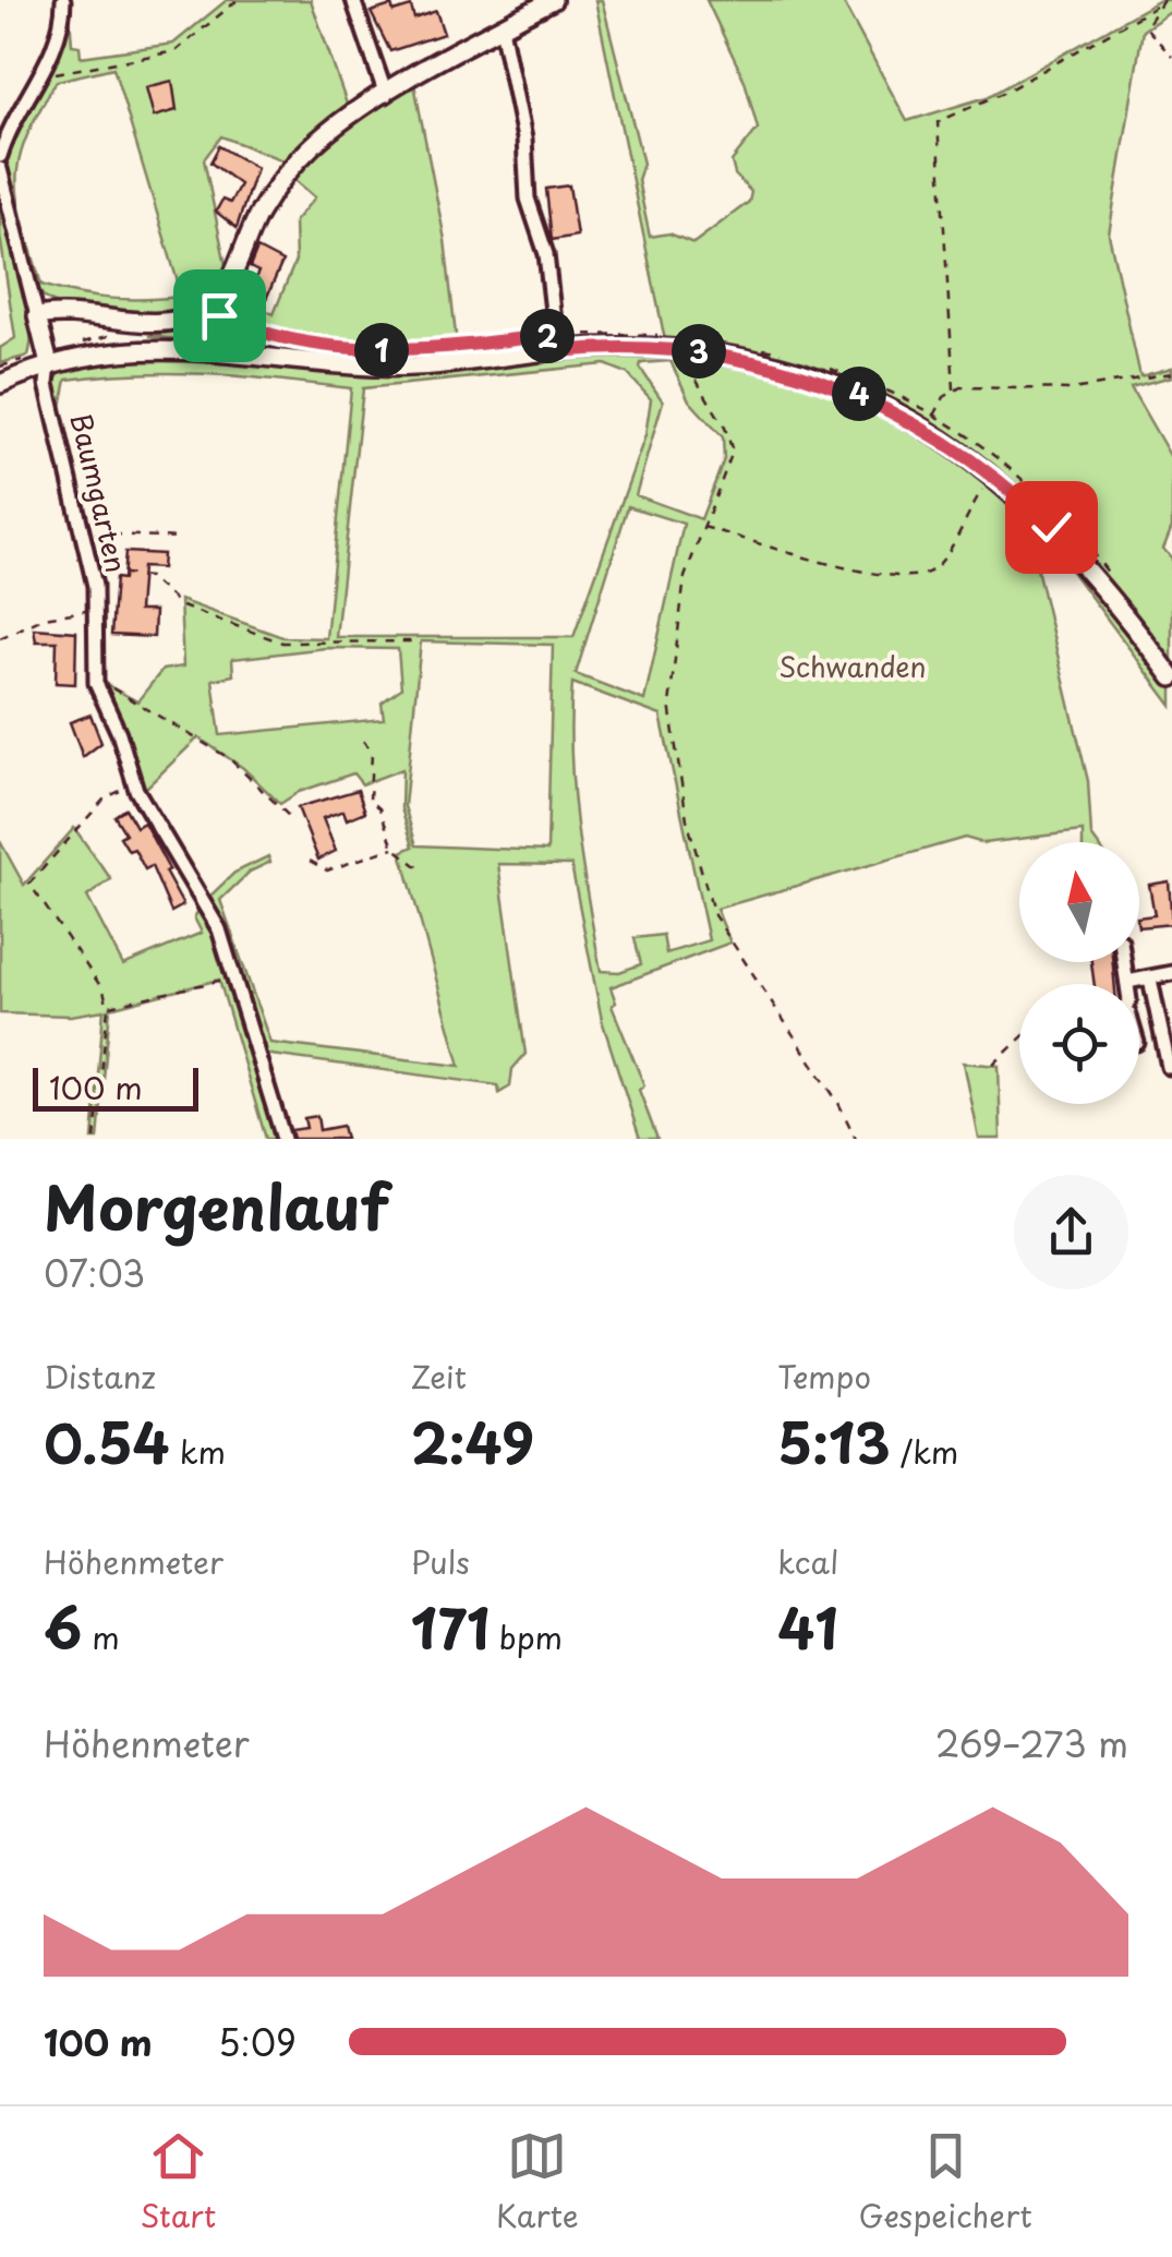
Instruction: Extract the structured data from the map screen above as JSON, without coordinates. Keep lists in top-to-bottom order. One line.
{"streets":{"street":["Baumgarten"]},"parks":["Schwanden"],"scale_bar":"100 m","north":"top","page":{"pins":["2","1","3","4"],"scale":"100 m","heading":["Morgenlauf","07:03"],"stats":[["Distanz","0.54 km"],["Zeit","2:49"],["Tempo","5:13 /km"],["Höhenmeter","6 m"],["Puls","171 bpm"],["kcal","41"]],"chart":["Höhenmeter","269–273 m"],"list":[{"name":"100 m","note":"5:09"}],"tabs":["Start","Karte","Gespeichert"]}}
